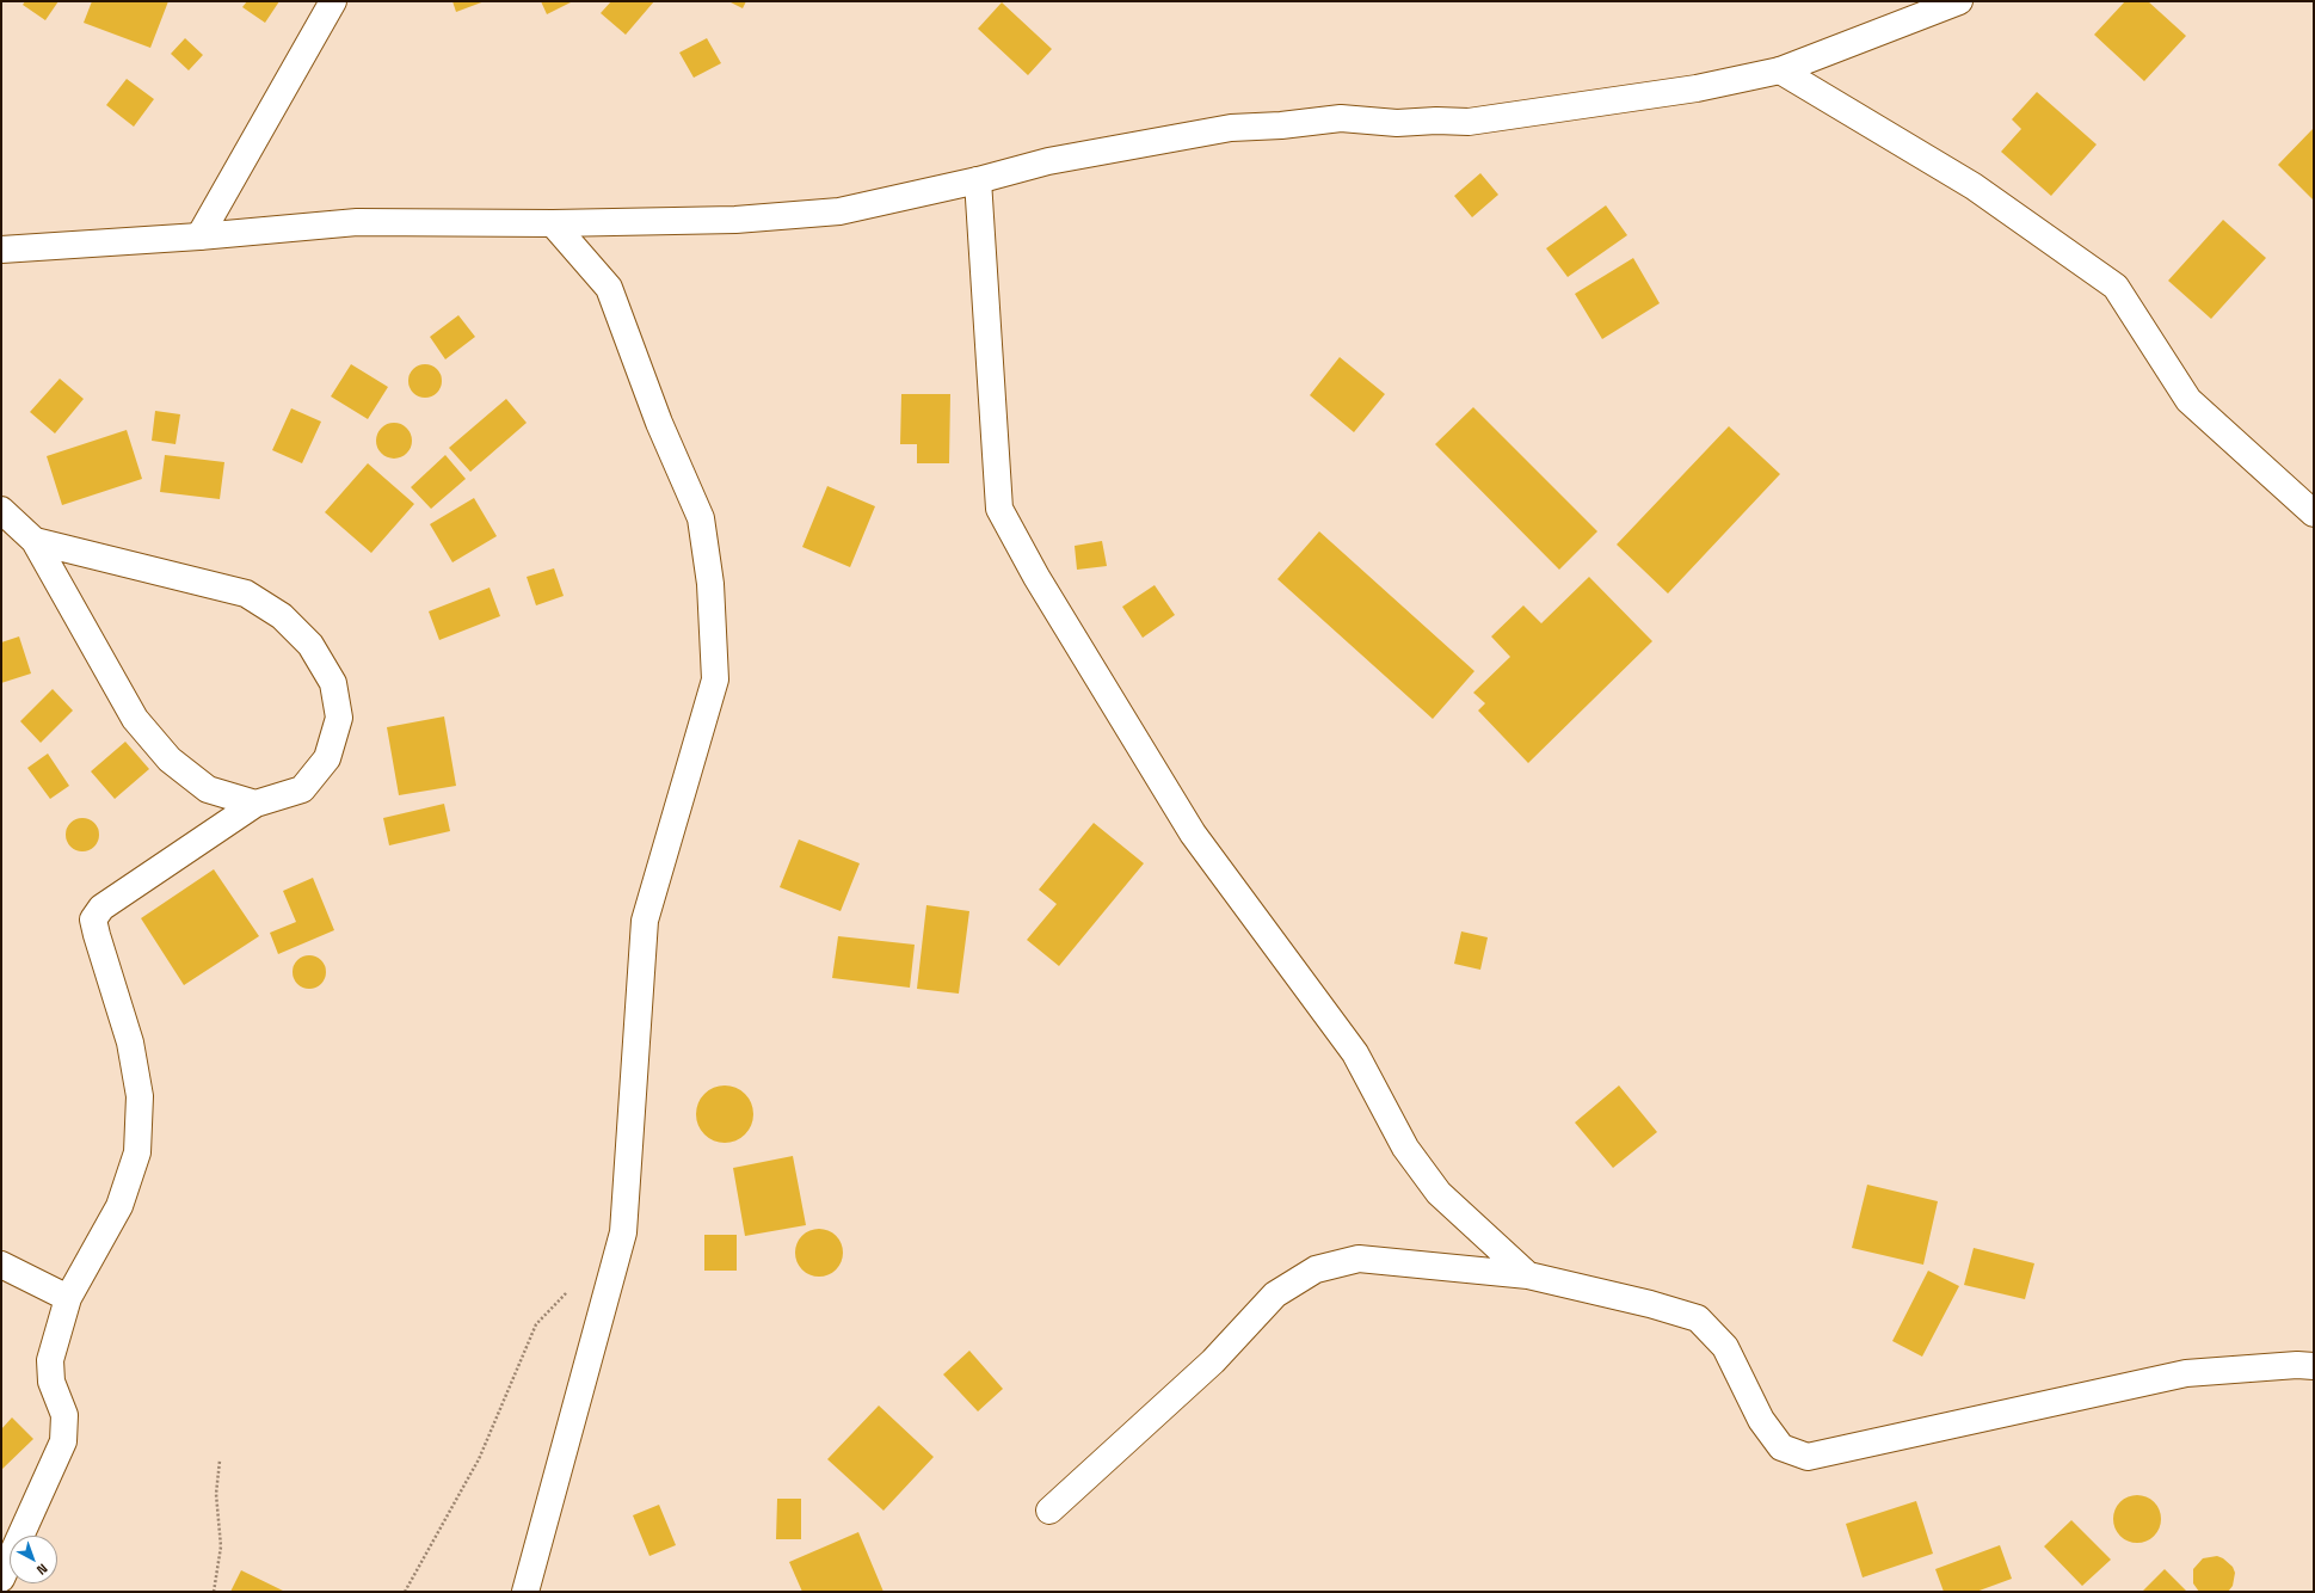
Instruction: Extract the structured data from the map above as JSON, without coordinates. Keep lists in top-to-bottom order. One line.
{"north":"bottom right"}
